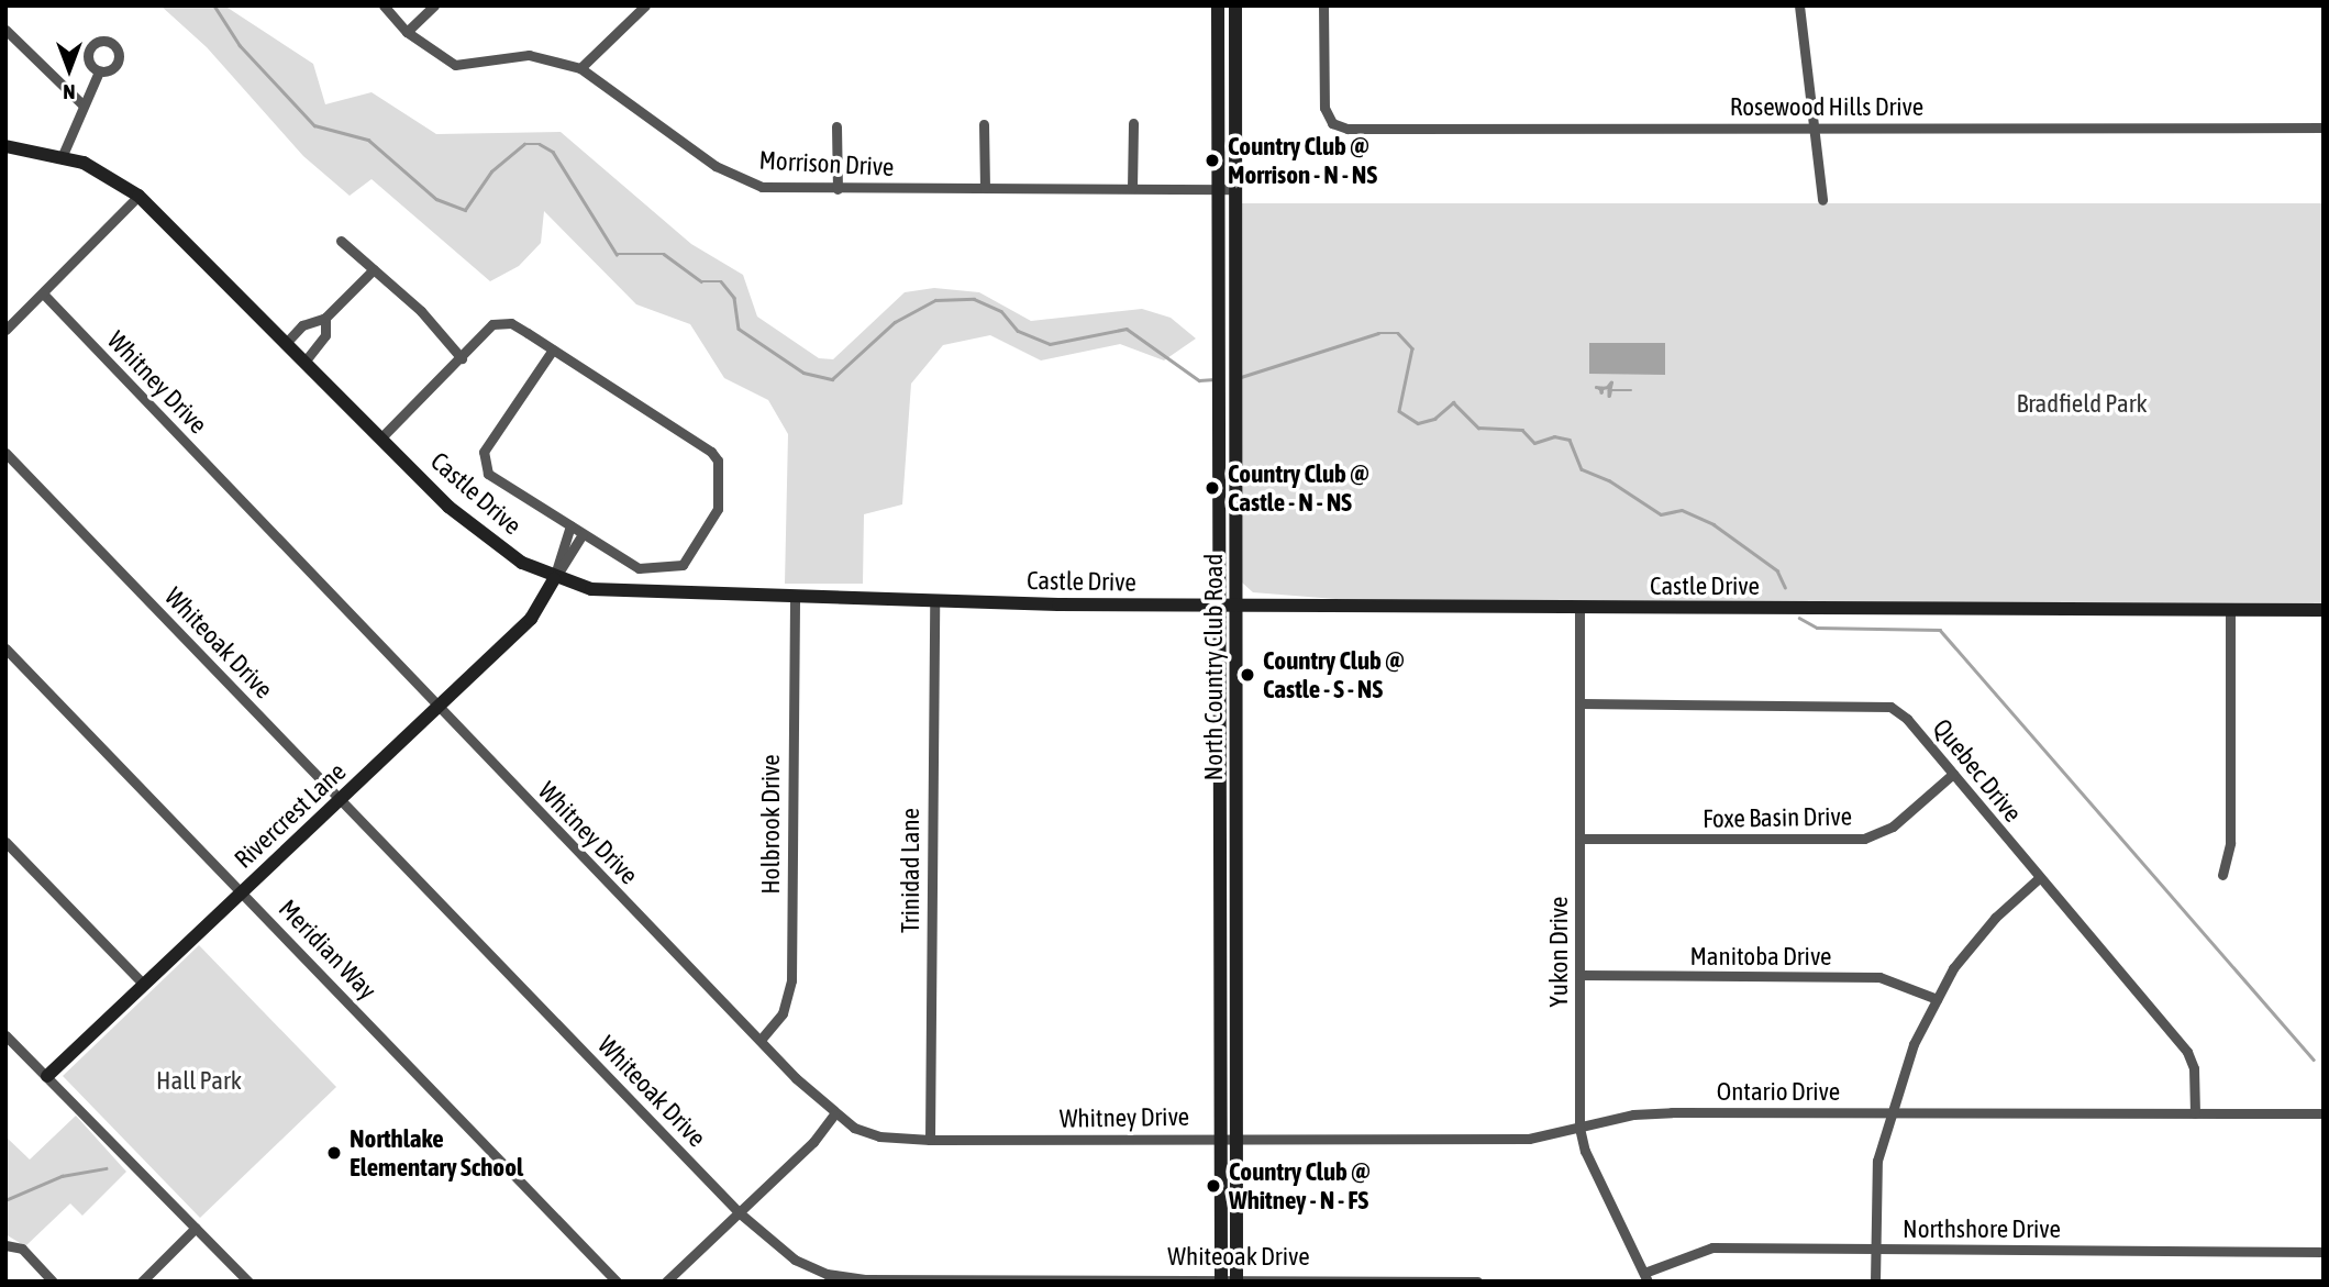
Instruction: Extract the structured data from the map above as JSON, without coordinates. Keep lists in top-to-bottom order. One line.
{"streets":{"main road":["Castle Drive","North Country Club Road","Rivercrest Lane"],"street":["Rosewood Hills Drive","Morrison Drive","Whitney Drive","Whiteoak Drive","Quebec Drive","Foxe Basin Drive","Holbrook Drive","Trinidad Lane","Meridian Way","Yukon Drive","Manitoba Drive","Ontario Drive","Northshore Drive"]},"crossings":[["Morrison Drive","North Country Club Road"],["Whitney Drive","North Country Club Road"],["Whitney Drive","Rivercrest Lane"],["Whitney Drive","Holbrook Drive"],["Whitney Drive","Trinidad Lane"],["Whitney Drive","Ontario Drive"],["Castle Drive","North Country Club Road"],["Castle Drive","Rivercrest Lane"],["Castle Drive","Holbrook Drive"],["Castle Drive","Trinidad Lane"],["Castle Drive","Yukon Drive"],["Whiteoak Drive","North Country Club Road"],["Whiteoak Drive","Rivercrest Lane"],["North Country Club Road","Ontario Drive"],["Quebec Drive","Foxe Basin Drive"],["Quebec Drive","Yukon Drive"],["Quebec Drive","Ontario Drive"],["Rivercrest Lane","Meridian Way"],["Foxe Basin Drive","Yukon Drive"],["Yukon Drive","Manitoba Drive"],["Yukon Drive","Ontario Drive"],["Yukon Drive","Northshore Drive"]],"parks":["Bradfield Park","Hall Park"],"places":["Country Club @ Morrison - N - NS","Country Club @ Castle - N - NS","Country Club @ Castle - S - NS","Northlake Elementary School","Country Club @ Whitney - N - FS"],"north":"bottom"}
